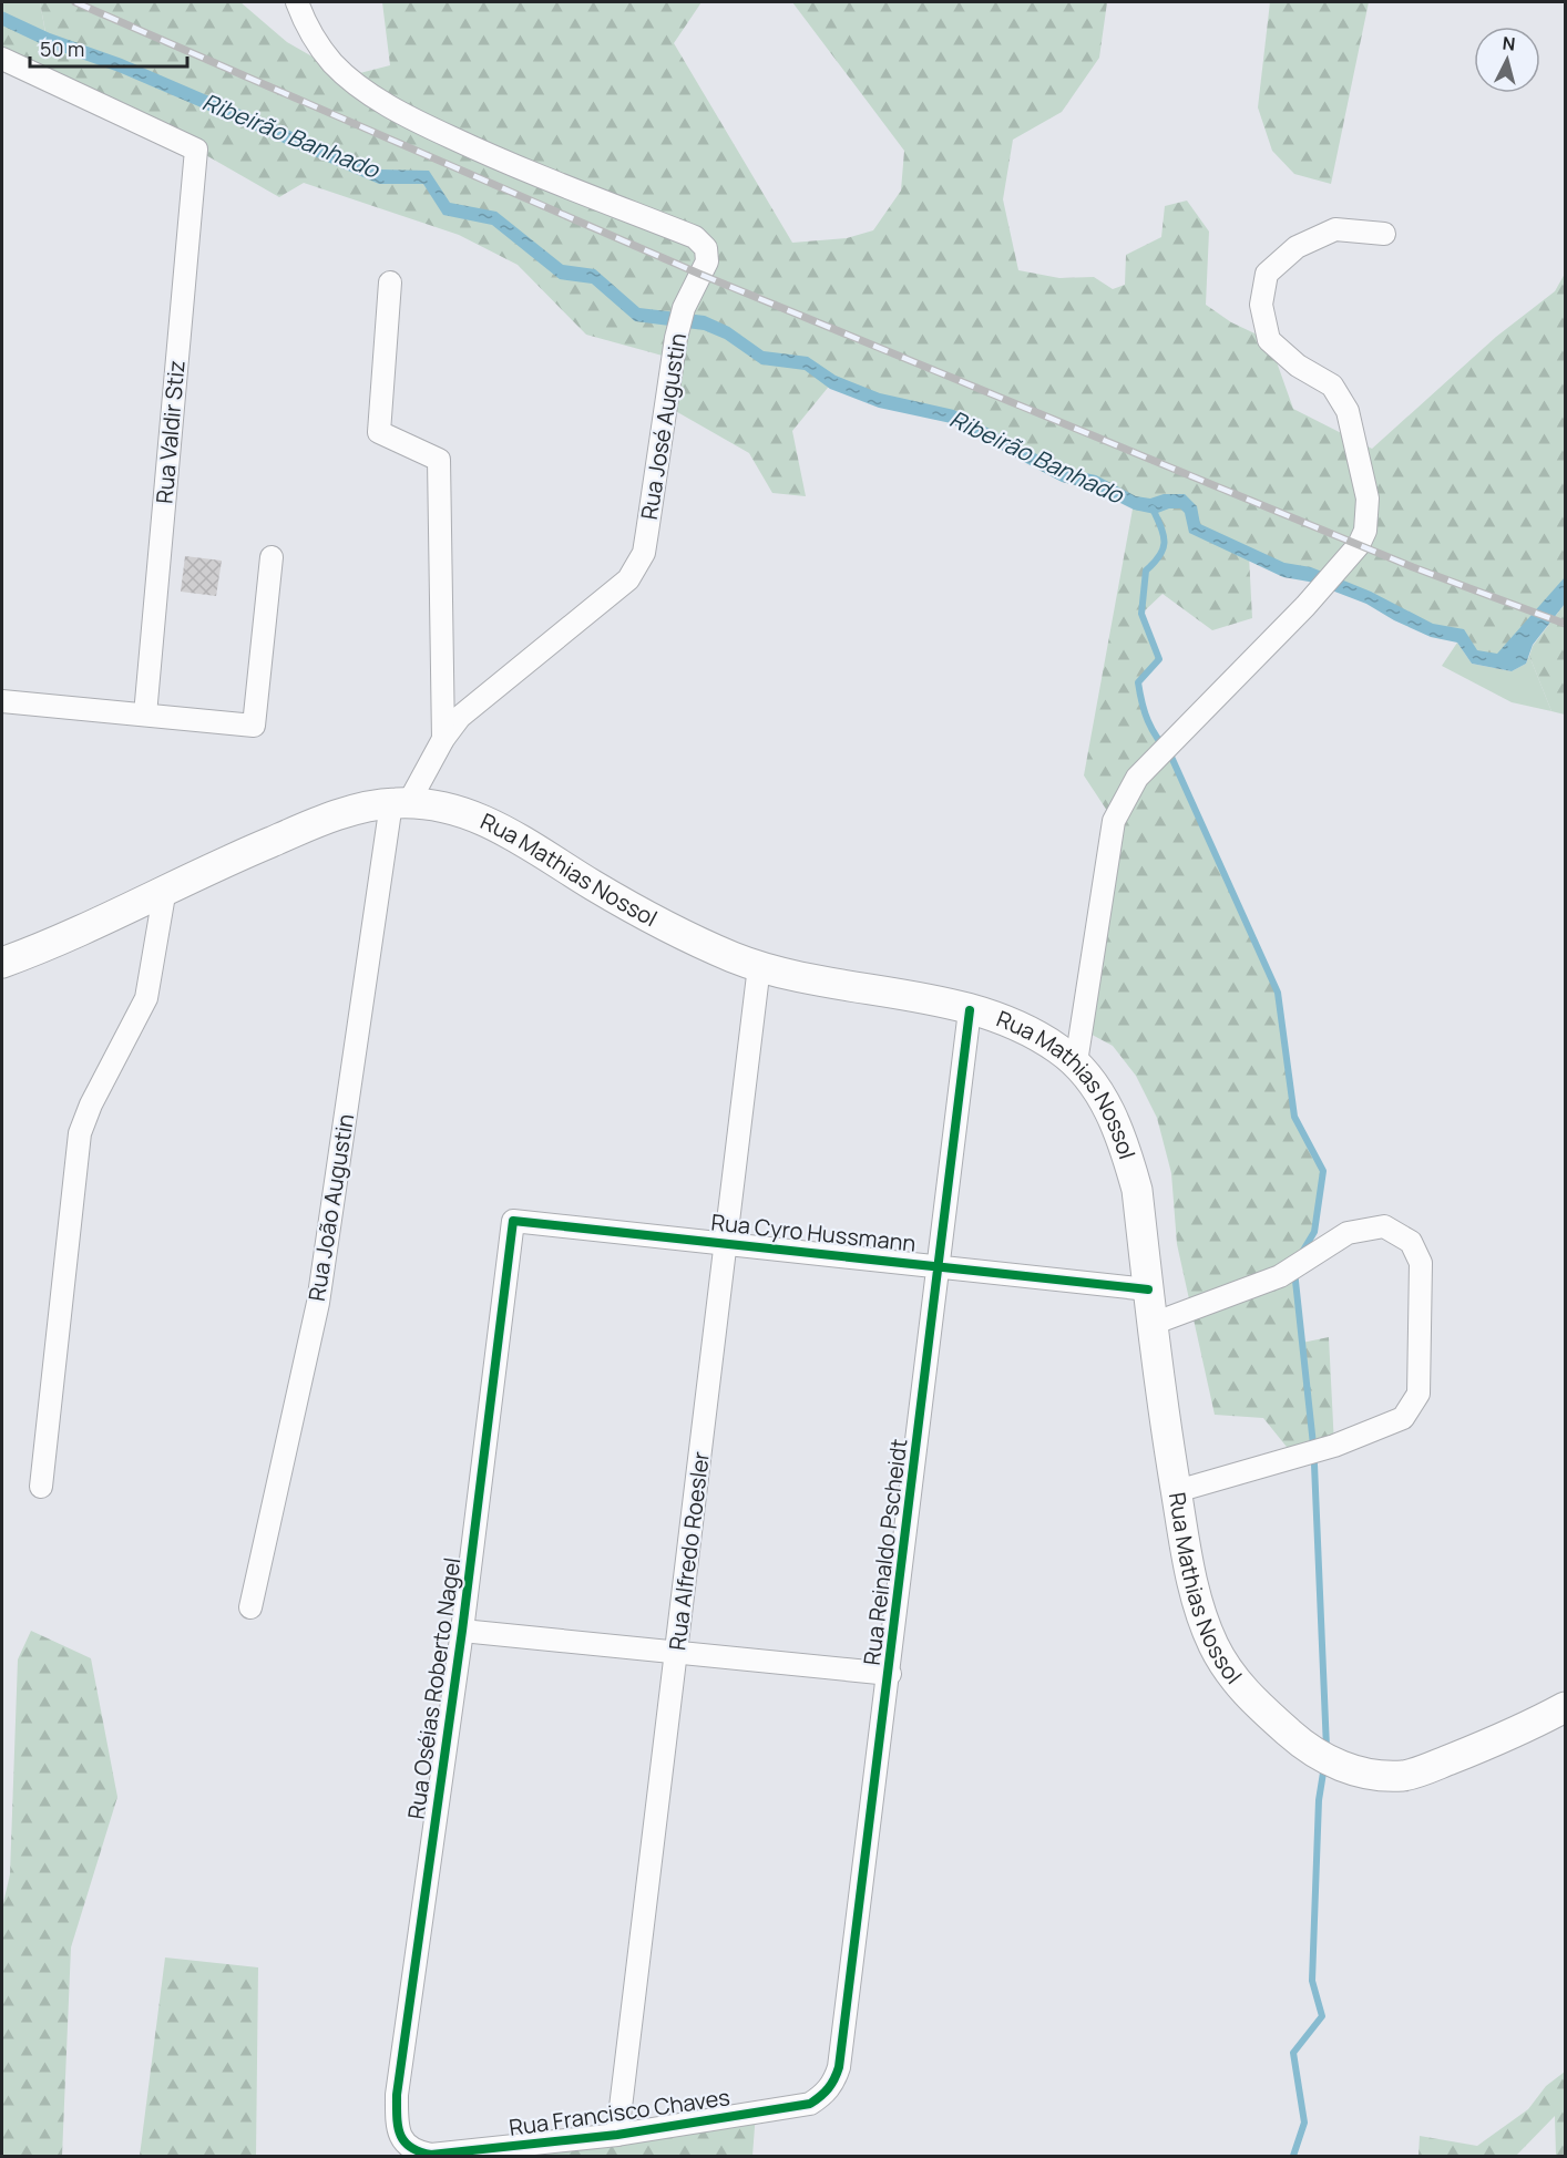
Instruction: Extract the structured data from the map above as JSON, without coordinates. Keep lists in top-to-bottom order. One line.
{"streets":{"street":["Rua José Augustin","Rua Valdir Stiz","Rua Mathias Nossol","Rua João Augustin","Rua Cyro Hussmann","Rua Alfredo Roesler","Rua Reinaldo Pscheidt","Rua Oséias Roberto Nagel","Rua Francisco Chaves"]},"crossings":[["Rua José Augustin","Rua Mathias Nossol"],["Rua José Augustin","Rua João Augustin"],["Rua Mathias Nossol","Rua João Augustin"],["Rua Mathias Nossol","Rua Cyro Hussmann"],["Rua Mathias Nossol","Rua Alfredo Roesler"],["Rua Mathias Nossol","Rua Reinaldo Pscheidt"],["Rua Cyro Hussmann","Rua Alfredo Roesler"],["Rua Cyro Hussmann","Rua Reinaldo Pscheidt"],["Rua Cyro Hussmann","Rua Oséias Roberto Nagel"],["Rua Alfredo Roesler","Rua Francisco Chaves"],["Rua Reinaldo Pscheidt","Rua Francisco Chaves"],["Rua Oséias Roberto Nagel","Rua Francisco Chaves"]],"water":["Ribeirão Banhado"],"scale_bar":"50 m","north":"top"}
